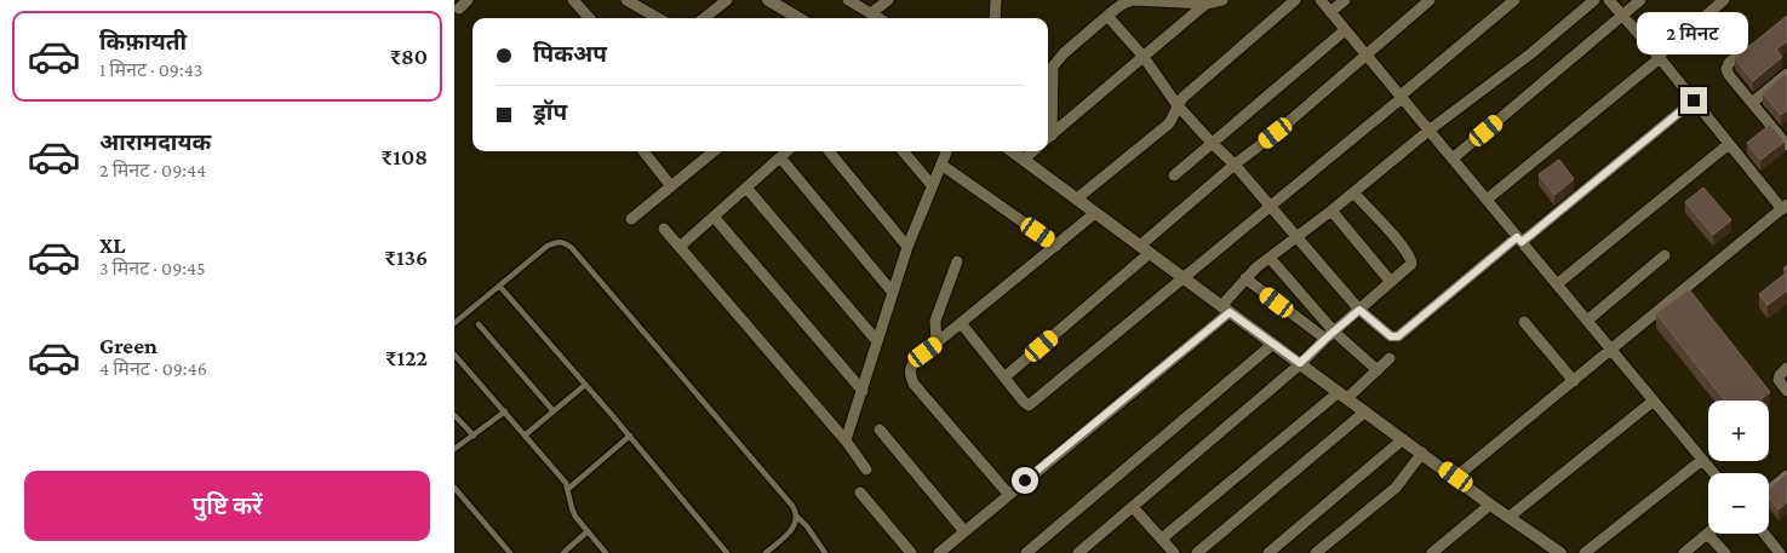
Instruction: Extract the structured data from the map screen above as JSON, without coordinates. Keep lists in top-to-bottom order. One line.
{"page":{"list":[{"name":"किफ़ायती","note":"1 मिनट · 09:43","value":"₹80"},{"name":"आरामदायक","note":"2 मिनट · 09:44","value":"₹108"},{"name":"XL","note":"3 मिनट · 09:45","value":"₹136"},{"name":"Green","note":"4 मिनट · 09:46","value":"₹122"}],"bubble":"2 मिनट","banner":["पिकअप","ड्रॉप"],"map_buttons":["+","−"],"buttons":"पुष्टि करें"}}
